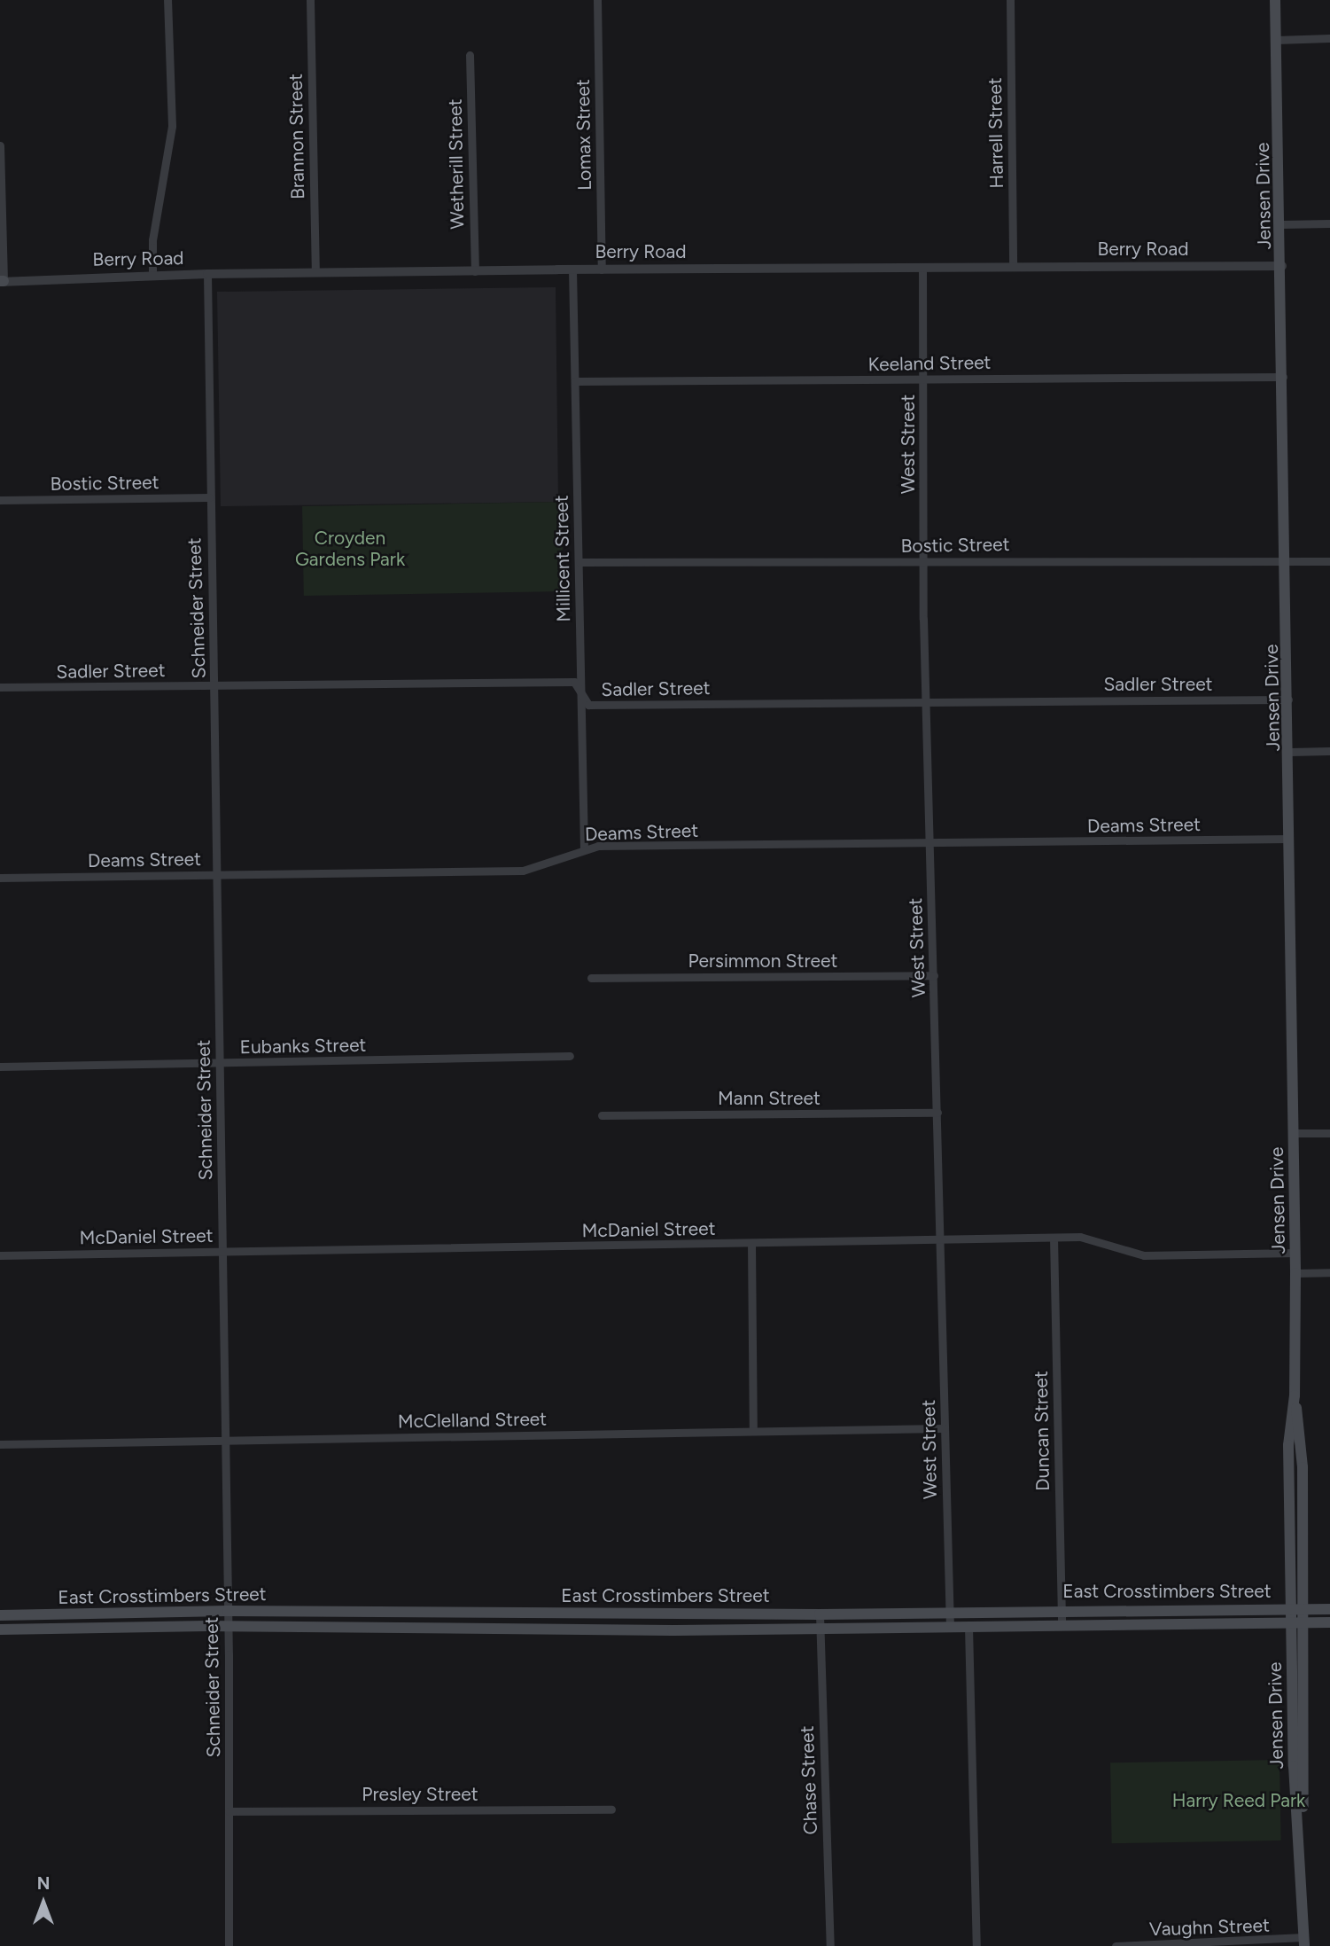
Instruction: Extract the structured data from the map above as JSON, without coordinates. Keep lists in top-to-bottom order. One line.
{"streets":{"main road":["Jensen Drive","East Crosstimbers Street"],"street":["Harrell Street","Lomax Street","Brannon Street","Wetherill Street","Berry Road","Keeland Street","West Street","Bostic Street","Millicent Street","Schneider Street","Sadler Street","Deams Street","Persimmon Street","Eubanks Street","Mann Street","McDaniel Street","McClelland Street","Duncan Street","Chase Street","Presley Street","Vaughn Street"]},"crossings":[["Harrell Street","Berry Road"],["Lomax Street","Berry Road"],["Brannon Street","Berry Road"],["Wetherill Street","Berry Road"],["Jensen Drive","Berry Road"],["Jensen Drive","Keeland Street"],["Jensen Drive","Bostic Street"],["Jensen Drive","Sadler Street"],["Jensen Drive","Deams Street"],["Jensen Drive","McDaniel Street"],["Jensen Drive","East Crosstimbers Street"],["Jensen Drive","Vaughn Street"],["Berry Road","West Street"],["Berry Road","Millicent Street"],["Berry Road","Schneider Street"],["Keeland Street","West Street"],["Keeland Street","Millicent Street"],["West Street","Bostic Street"],["West Street","Sadler Street"],["West Street","Deams Street"],["West Street","Persimmon Street"],["West Street","Mann Street"],["West Street","McDaniel Street"],["West Street","McClelland Street"],["West Street","East Crosstimbers Street"],["Bostic Street","Millicent Street"],["Bostic Street","Schneider Street"],["Millicent Street","Sadler Street"],["Millicent Street","Deams Street"],["Schneider Street","Sadler Street"],["Schneider Street","Deams Street"],["Schneider Street","Eubanks Street"],["Schneider Street","McDaniel Street"],["Schneider Street","McClelland Street"],["Schneider Street","East Crosstimbers Street"],["Schneider Street","Presley Street"],["McDaniel Street","Duncan Street"],["Duncan Street","East Crosstimbers Street"],["East Crosstimbers Street","Chase Street"]],"parks":["Croyden Gardens Park","Harry Reed Park"],"north":"top"}
